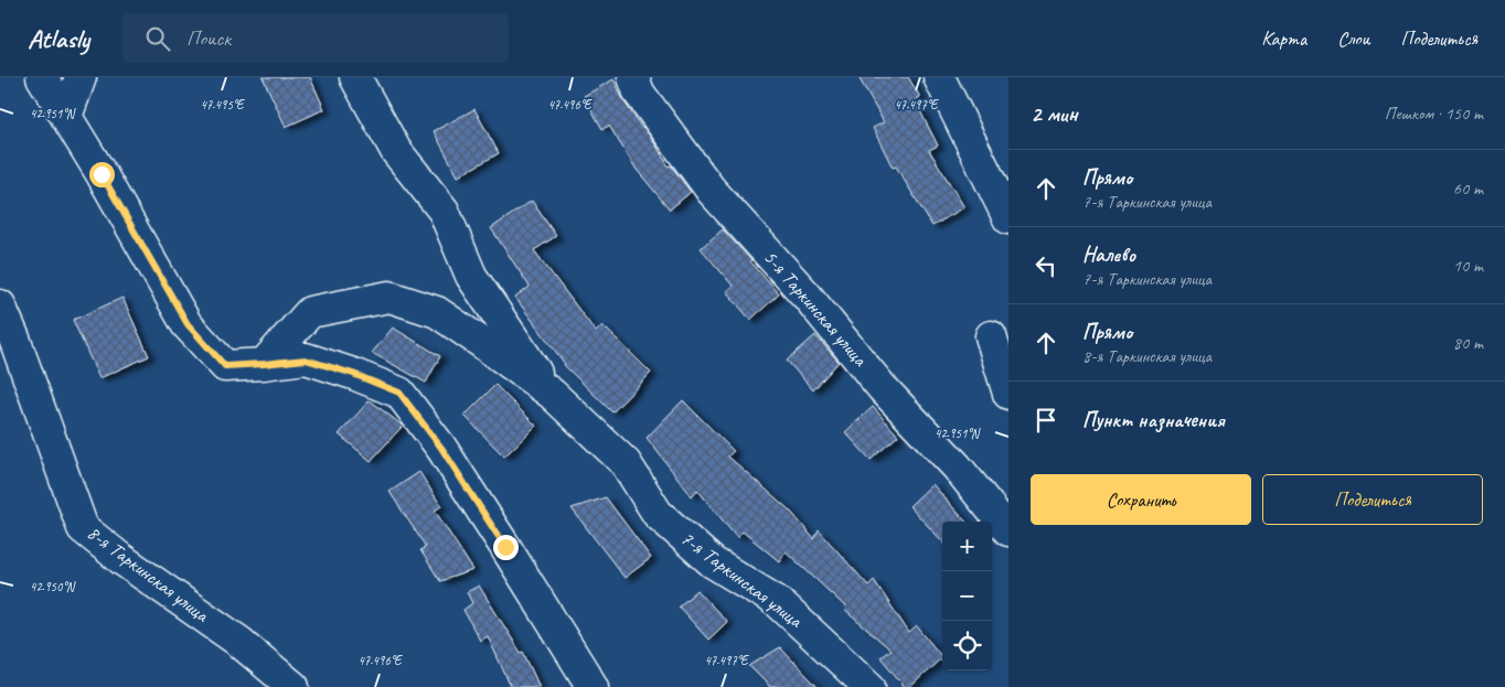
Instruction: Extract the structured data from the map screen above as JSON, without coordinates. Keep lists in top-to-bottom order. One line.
{"streets":{"street":["5-я Таркинская улица","8-я Таркинская улица","7-я Таркинская улица"]},"page":{"header":"Atlasly","search":"Поиск","nav":["Карта","Слои","Поделиться"],"heading":["2 мин","Пешком · 150 m"],"list":[["Прямо","7-я Таркинская улица","60 m"],["Налево","7-я Таркинская улица","10 m"],["Прямо","8-я Таркинская улица","80 m"],"Пункт назначения"],"buttons":["Сохранить","Поделиться"],"map_buttons":["+","−"]},"coordinates":["47.495°E","47.496°E","47.497°E","42.951°N","42.950°N"]}
